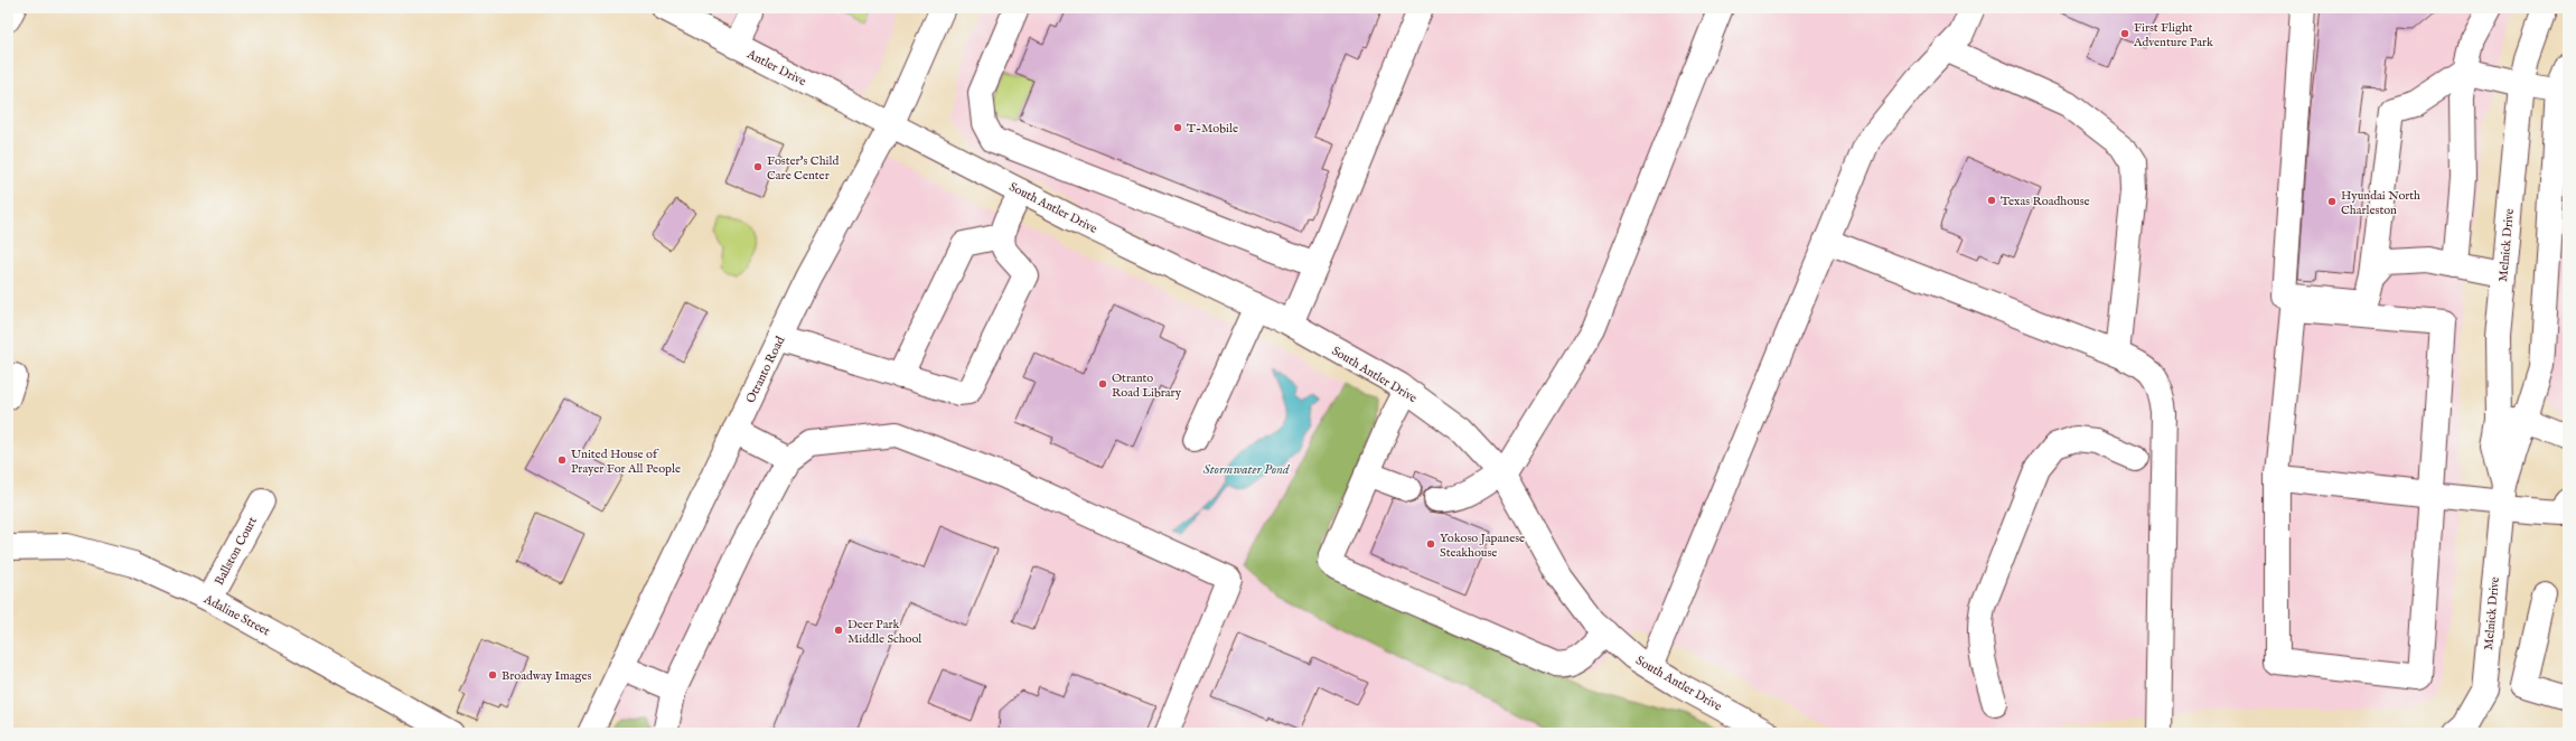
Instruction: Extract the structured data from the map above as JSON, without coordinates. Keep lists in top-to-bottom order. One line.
{"streets":{"street":["Antler Drive","South Antler Drive","Melnick Drive","Otranto Road","Ballston Court","Adaline Street"]},"crossings":[["Antler Drive","South Antler Drive"],["Antler Drive","Otranto Road"],["South Antler Drive","Otranto Road"],["Ballston Court","Adaline Street"]],"water":["Stormwater Pond"],"places":["First Flight Adventure Park","T-Mobile","Foster's Child Care Center","Texas Roadhouse","Hyundai North Charleston","Otranto Road Library","United House of Prayer For All People","Yokoso Japanese Steakhouse","Deer Park Middle School","Broadway Images"]}
